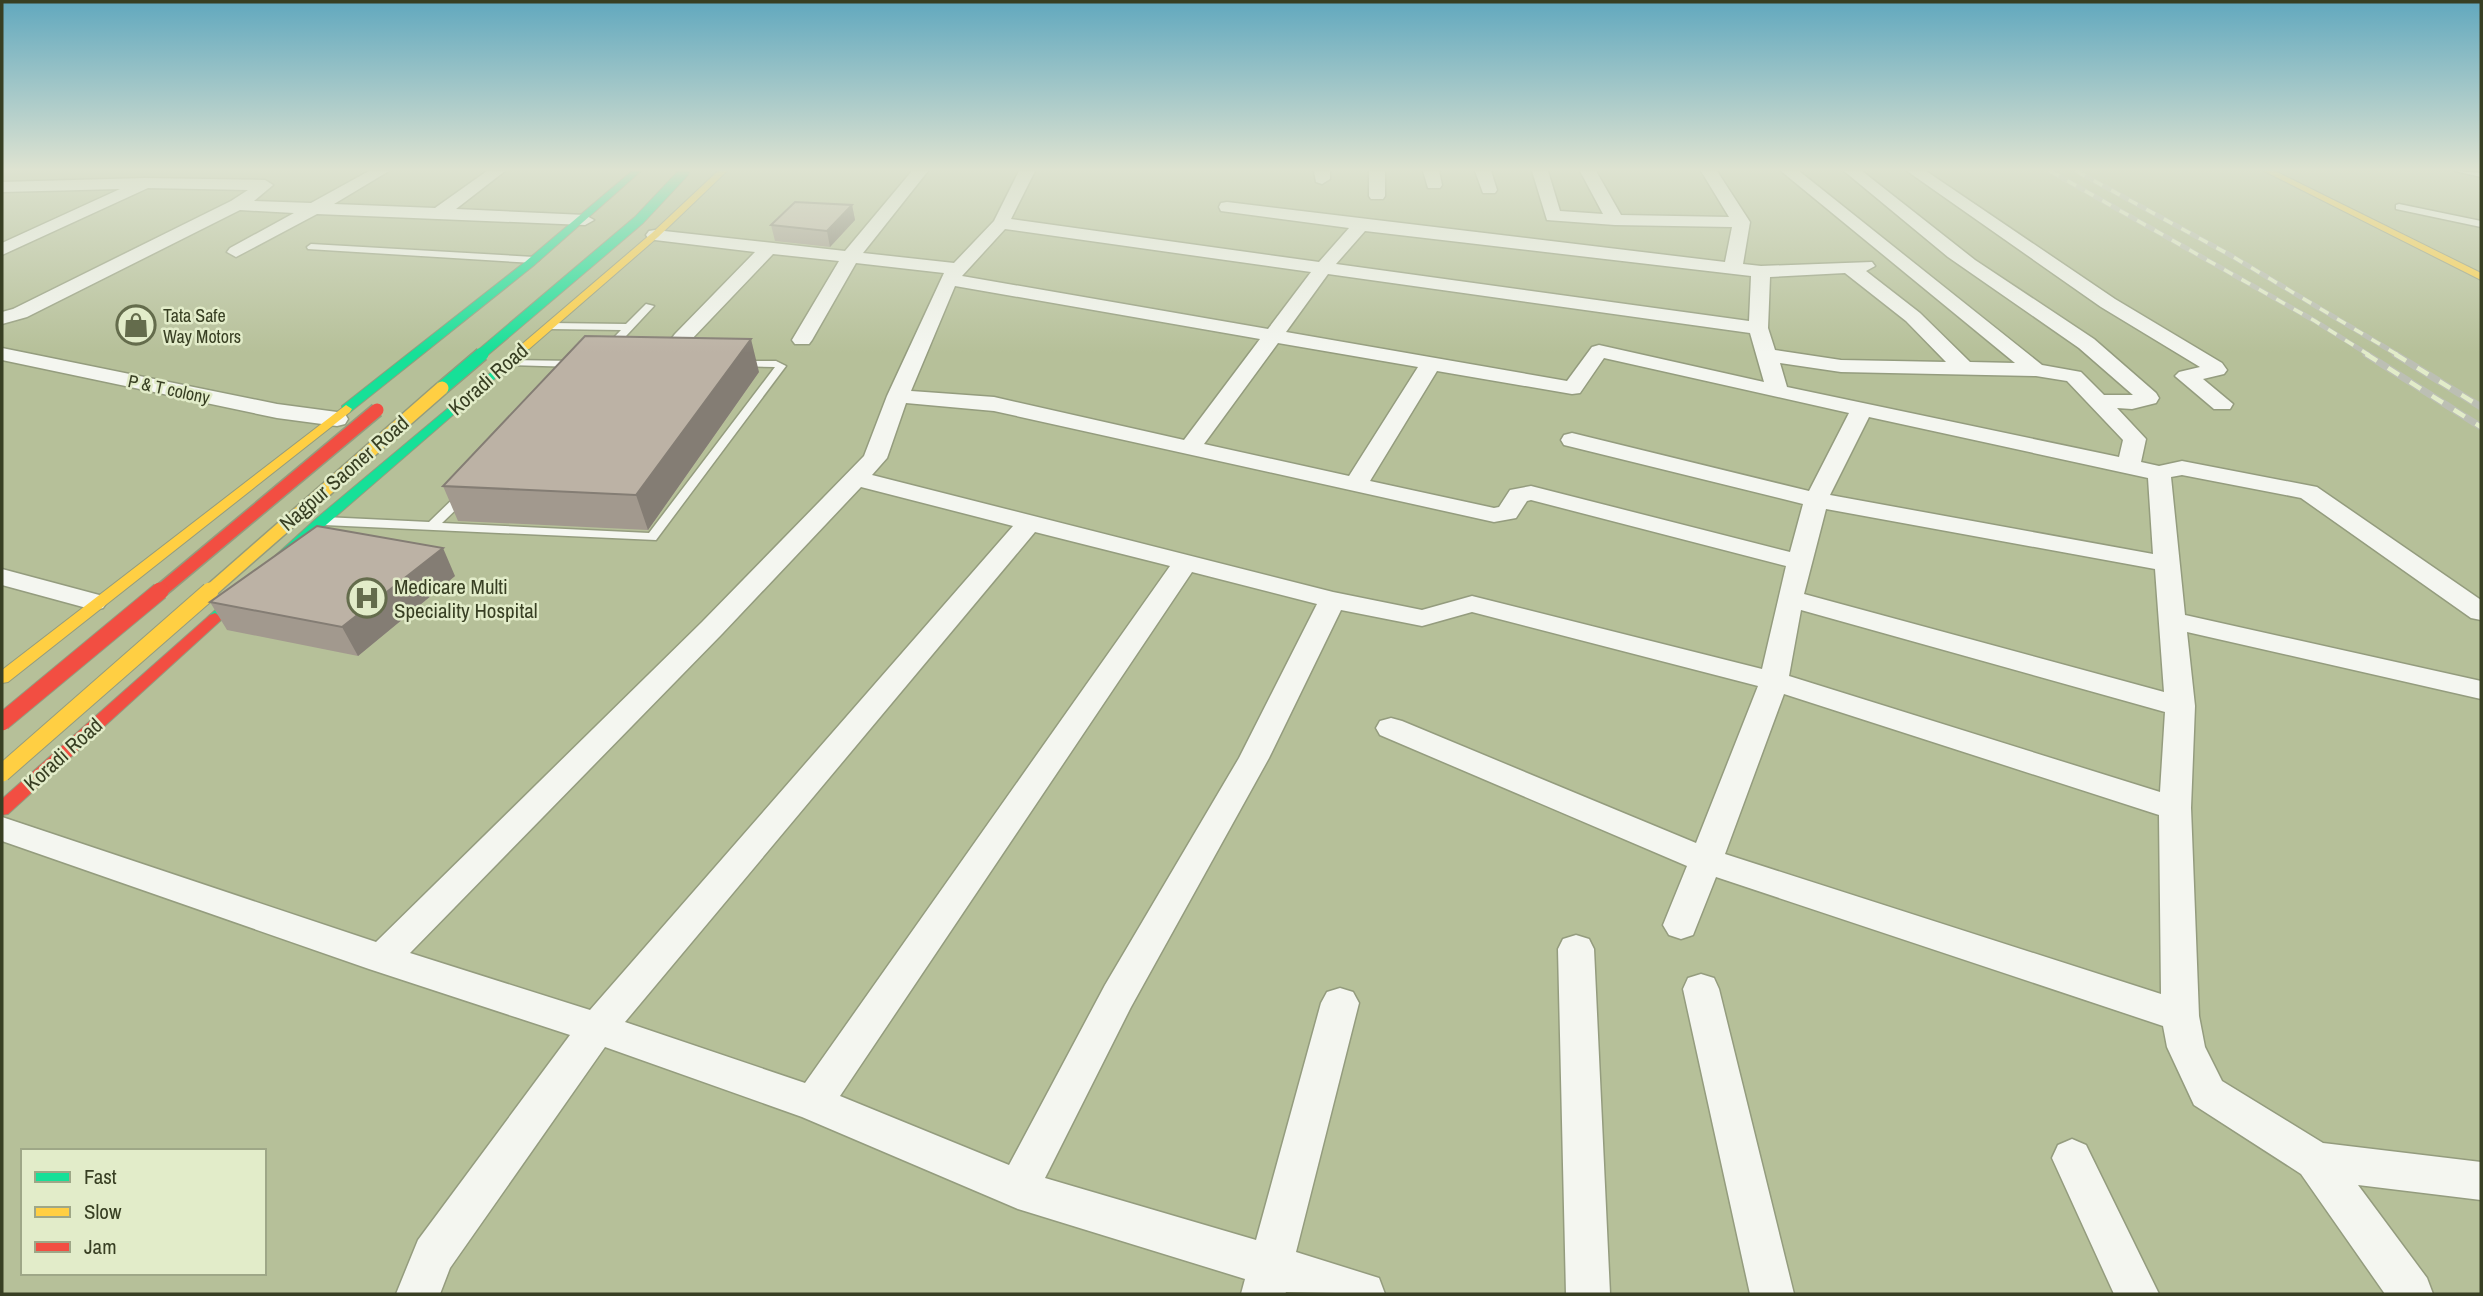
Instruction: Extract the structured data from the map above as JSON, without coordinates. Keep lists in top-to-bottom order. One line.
{"streets":{"main road":["Koradi Road","Nagpur Saoner Road"],"street":["P & T colony"]},"places":{"shop":["Tata Safe Way Motors"],"hospital":["Medicare Multi Speciality Hospital"]},"legend":["Fast","Slow","Jam"]}
